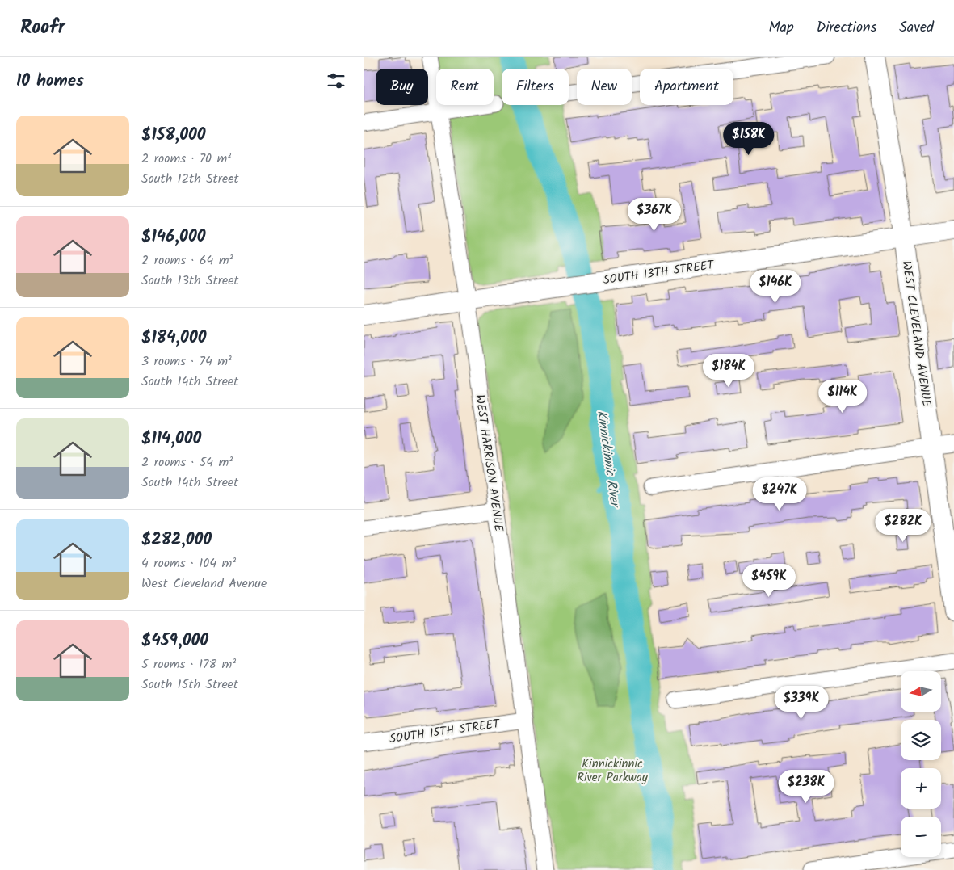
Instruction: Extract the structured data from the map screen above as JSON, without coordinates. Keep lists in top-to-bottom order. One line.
{"streets":{"street":["SOUTH 13TH STREET","WEST CLEVELAND AVENUE","WEST HARRISON AVENUE","SOUTH 15TH STREET"]},"crossings":[["SOUTH 13TH STREET","WEST CLEVELAND AVENUE"],["SOUTH 13TH STREET","WEST HARRISON AVENUE"],["WEST HARRISON AVENUE","SOUTH 15TH STREET"]],"water":["Kinnickinnic River"],"parks":["Kinnickinnic River Parkway"],"north":"left","page":{"header":"Roofr","nav":["Map","Directions","Saved"],"heading":"10 homes","chip":["Buy","Rent","Filters","New","Apartment"],"list":[{"name":"$158,000","note":"2 rooms · 70 m² · South 12th Street"},{"name":"$146,000","note":"2 rooms · 64 m² · South 13th Street"},{"name":"$184,000","note":"3 rooms · 74 m² · South 14th Street"},{"name":"$114,000","note":"2 rooms · 54 m² · South 14th Street"},{"name":"$282,000","note":"4 rooms · 104 m² · West Cleveland Avenue"},{"name":"$459,000","note":"5 rooms · 178 m² · South 15th Street"}],"price":["$158K","$367K","$146K","$184K","$114K","$247K","$282K","$459K","$339K","$238K"],"map_buttons":["+","−"]}}
